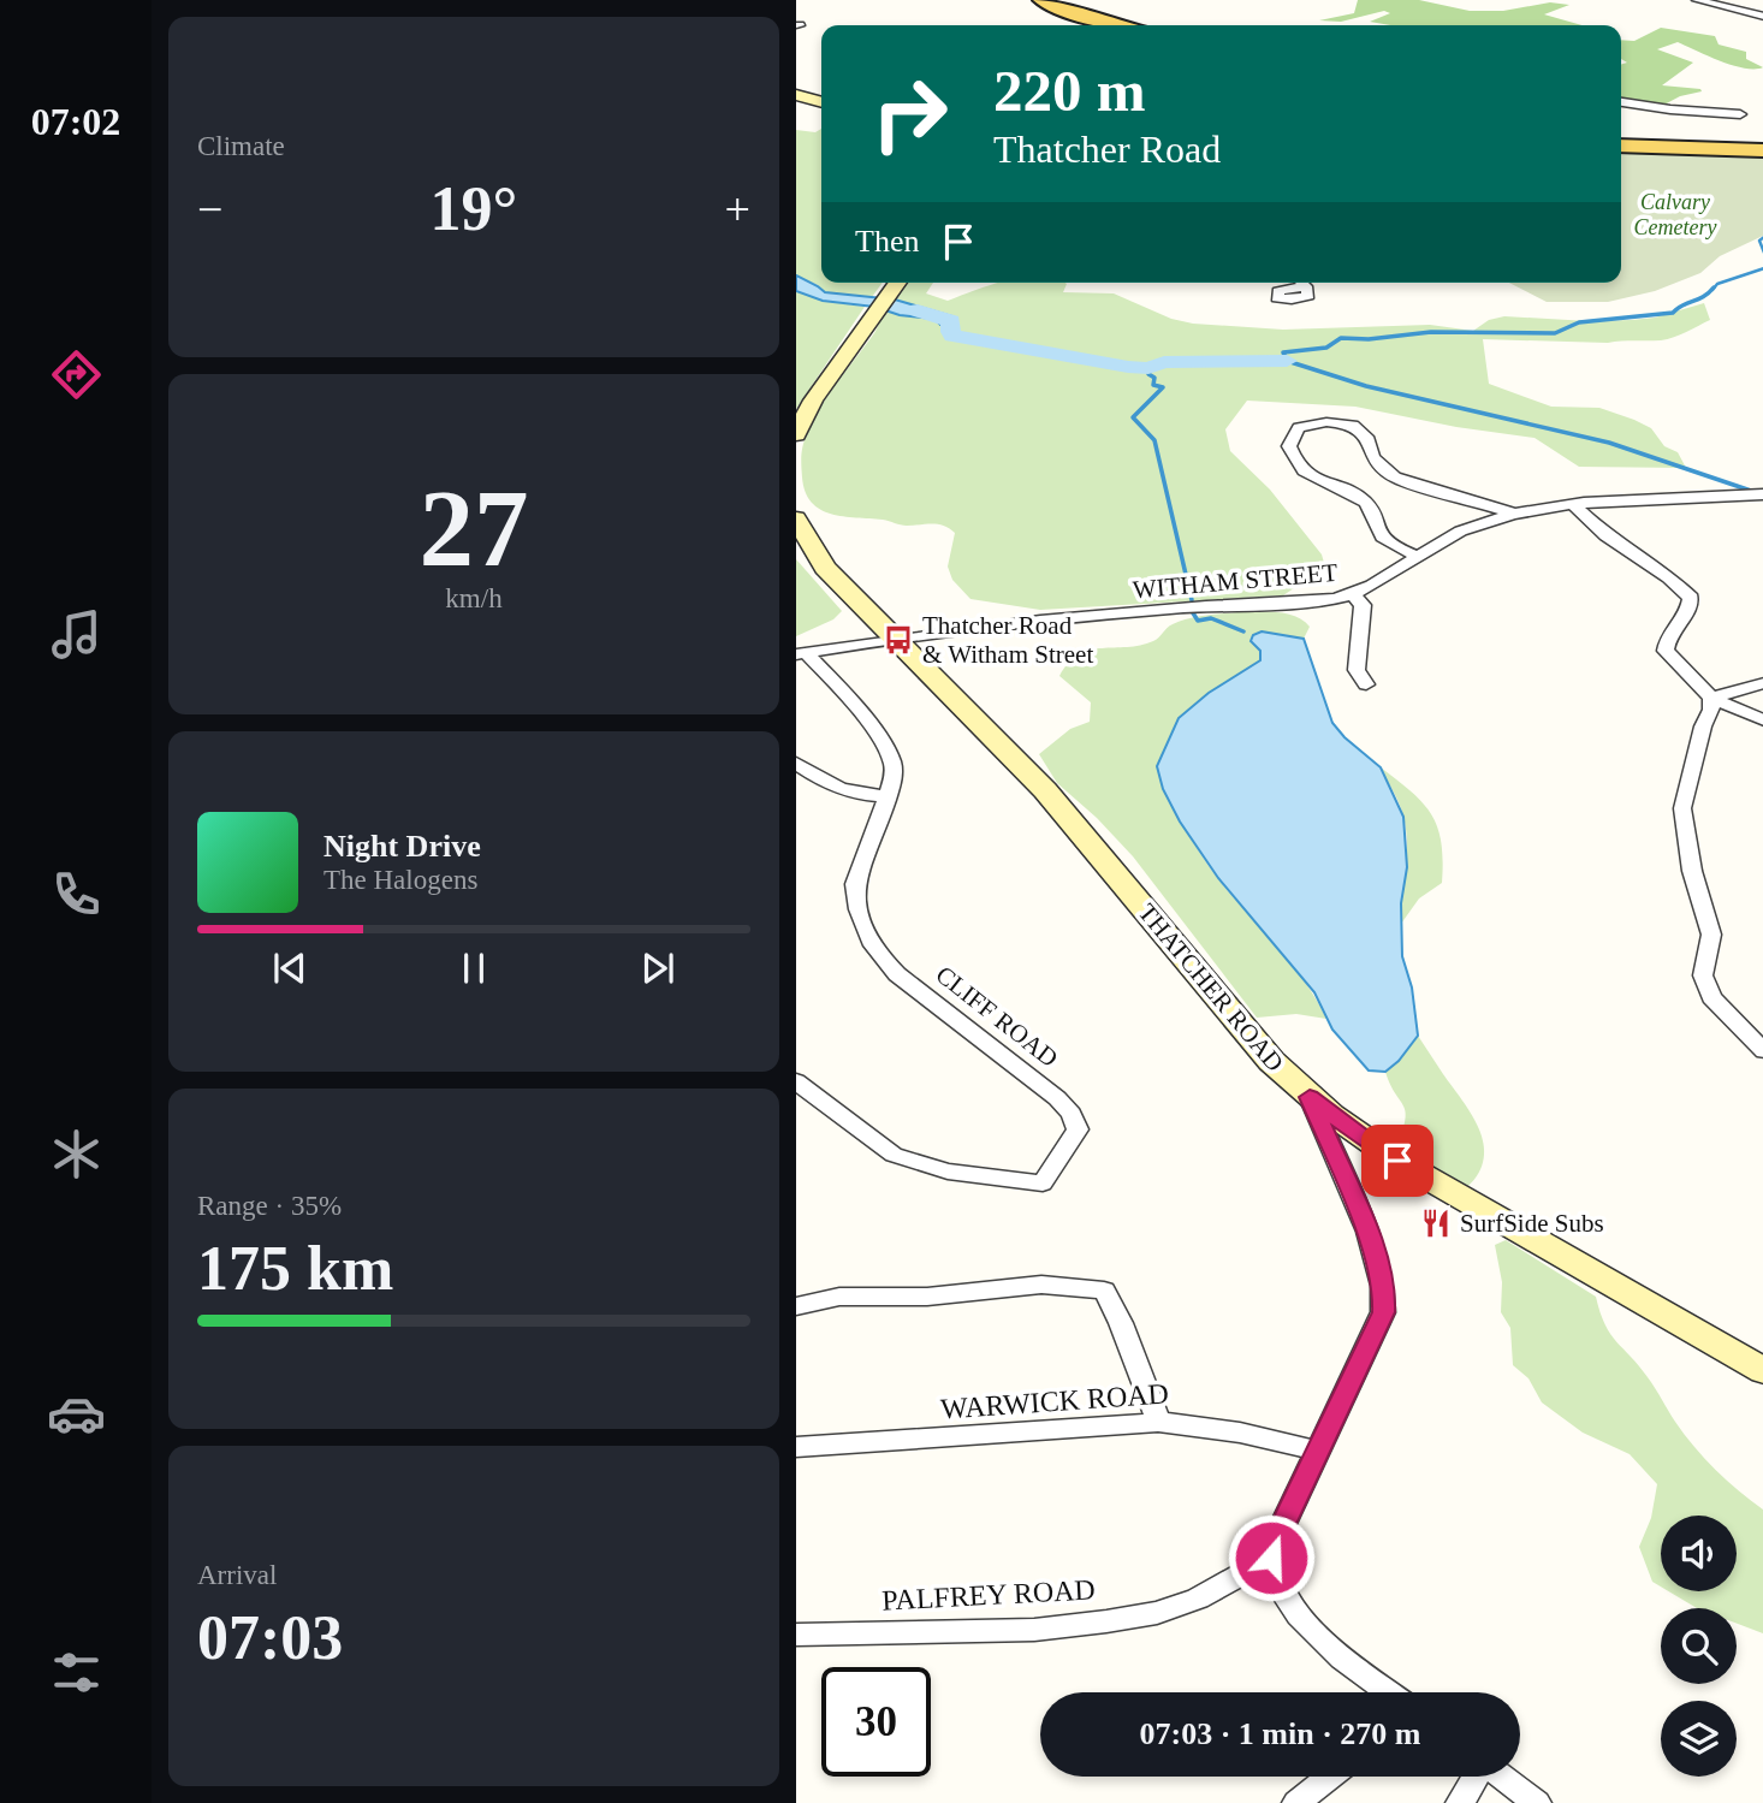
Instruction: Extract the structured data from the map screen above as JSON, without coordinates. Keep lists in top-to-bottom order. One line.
{"streets":{"main road":["THATCHER ROAD"],"street":["WITHAM STREET","CLIFF ROAD","WARWICK ROAD","PALFREY ROAD"]},"crossings":[["WITHAM STREET","THATCHER ROAD"],["WITHAM STREET","CLIFF ROAD"]],"parks":["Calvary Cemetery"],"places":{"bus stop":["Thatcher Road & Witham Street"],"restaurant":["SurfSide Subs"]},"page":{"tabs":"07:02","tile":["Climate",["27","km/h"],["Range · 35%","175 km"],["Arrival","07:03"]],"turn":["220 m","Thatcher Road"],"heat":["−","19°","+"],"then":"Then","song":["Night Drive","The Halogens"],"limit":"30","trip":"07:03 · 1 min · 270 m"}}
